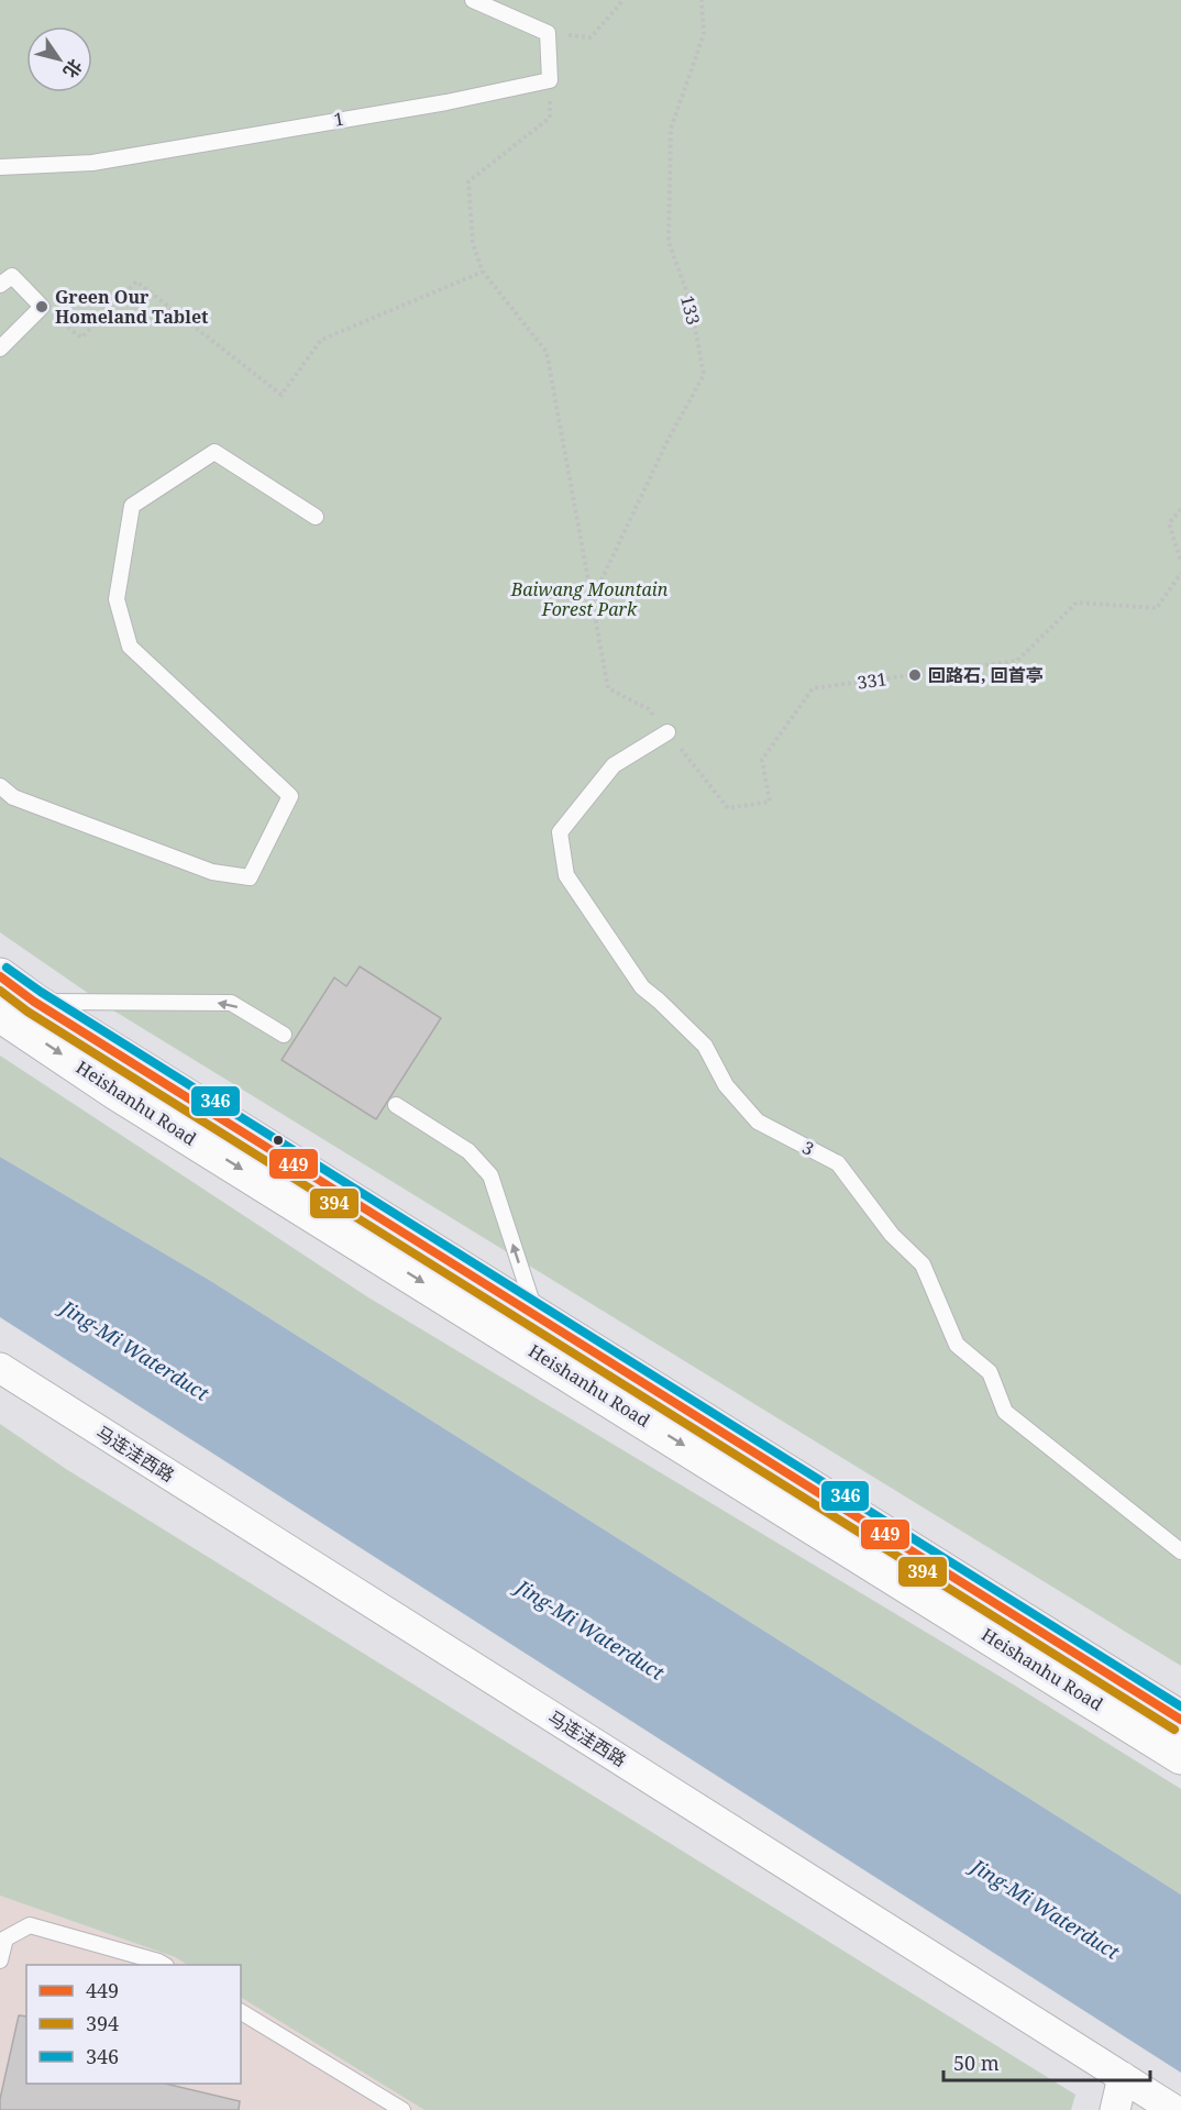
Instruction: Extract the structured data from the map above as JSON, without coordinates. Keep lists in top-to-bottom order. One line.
{"streets":{"main road":["Heishanhu Road"],"street":["马连洼西路"],"lane":["1","3"],"path":["133","331"]},"crossings":[["331","3"]],"water":["Jing-Mi Waterduct"],"parks":["Baiwang Mountain Forest Park"],"places":["Green Our Homeland Tablet","回路石, 回首亭"],"lines":["transit line 346","transit line 449","transit line 394"],"legend":["449","394","346"],"scale_bar":"50 m","north":"bottom right"}
